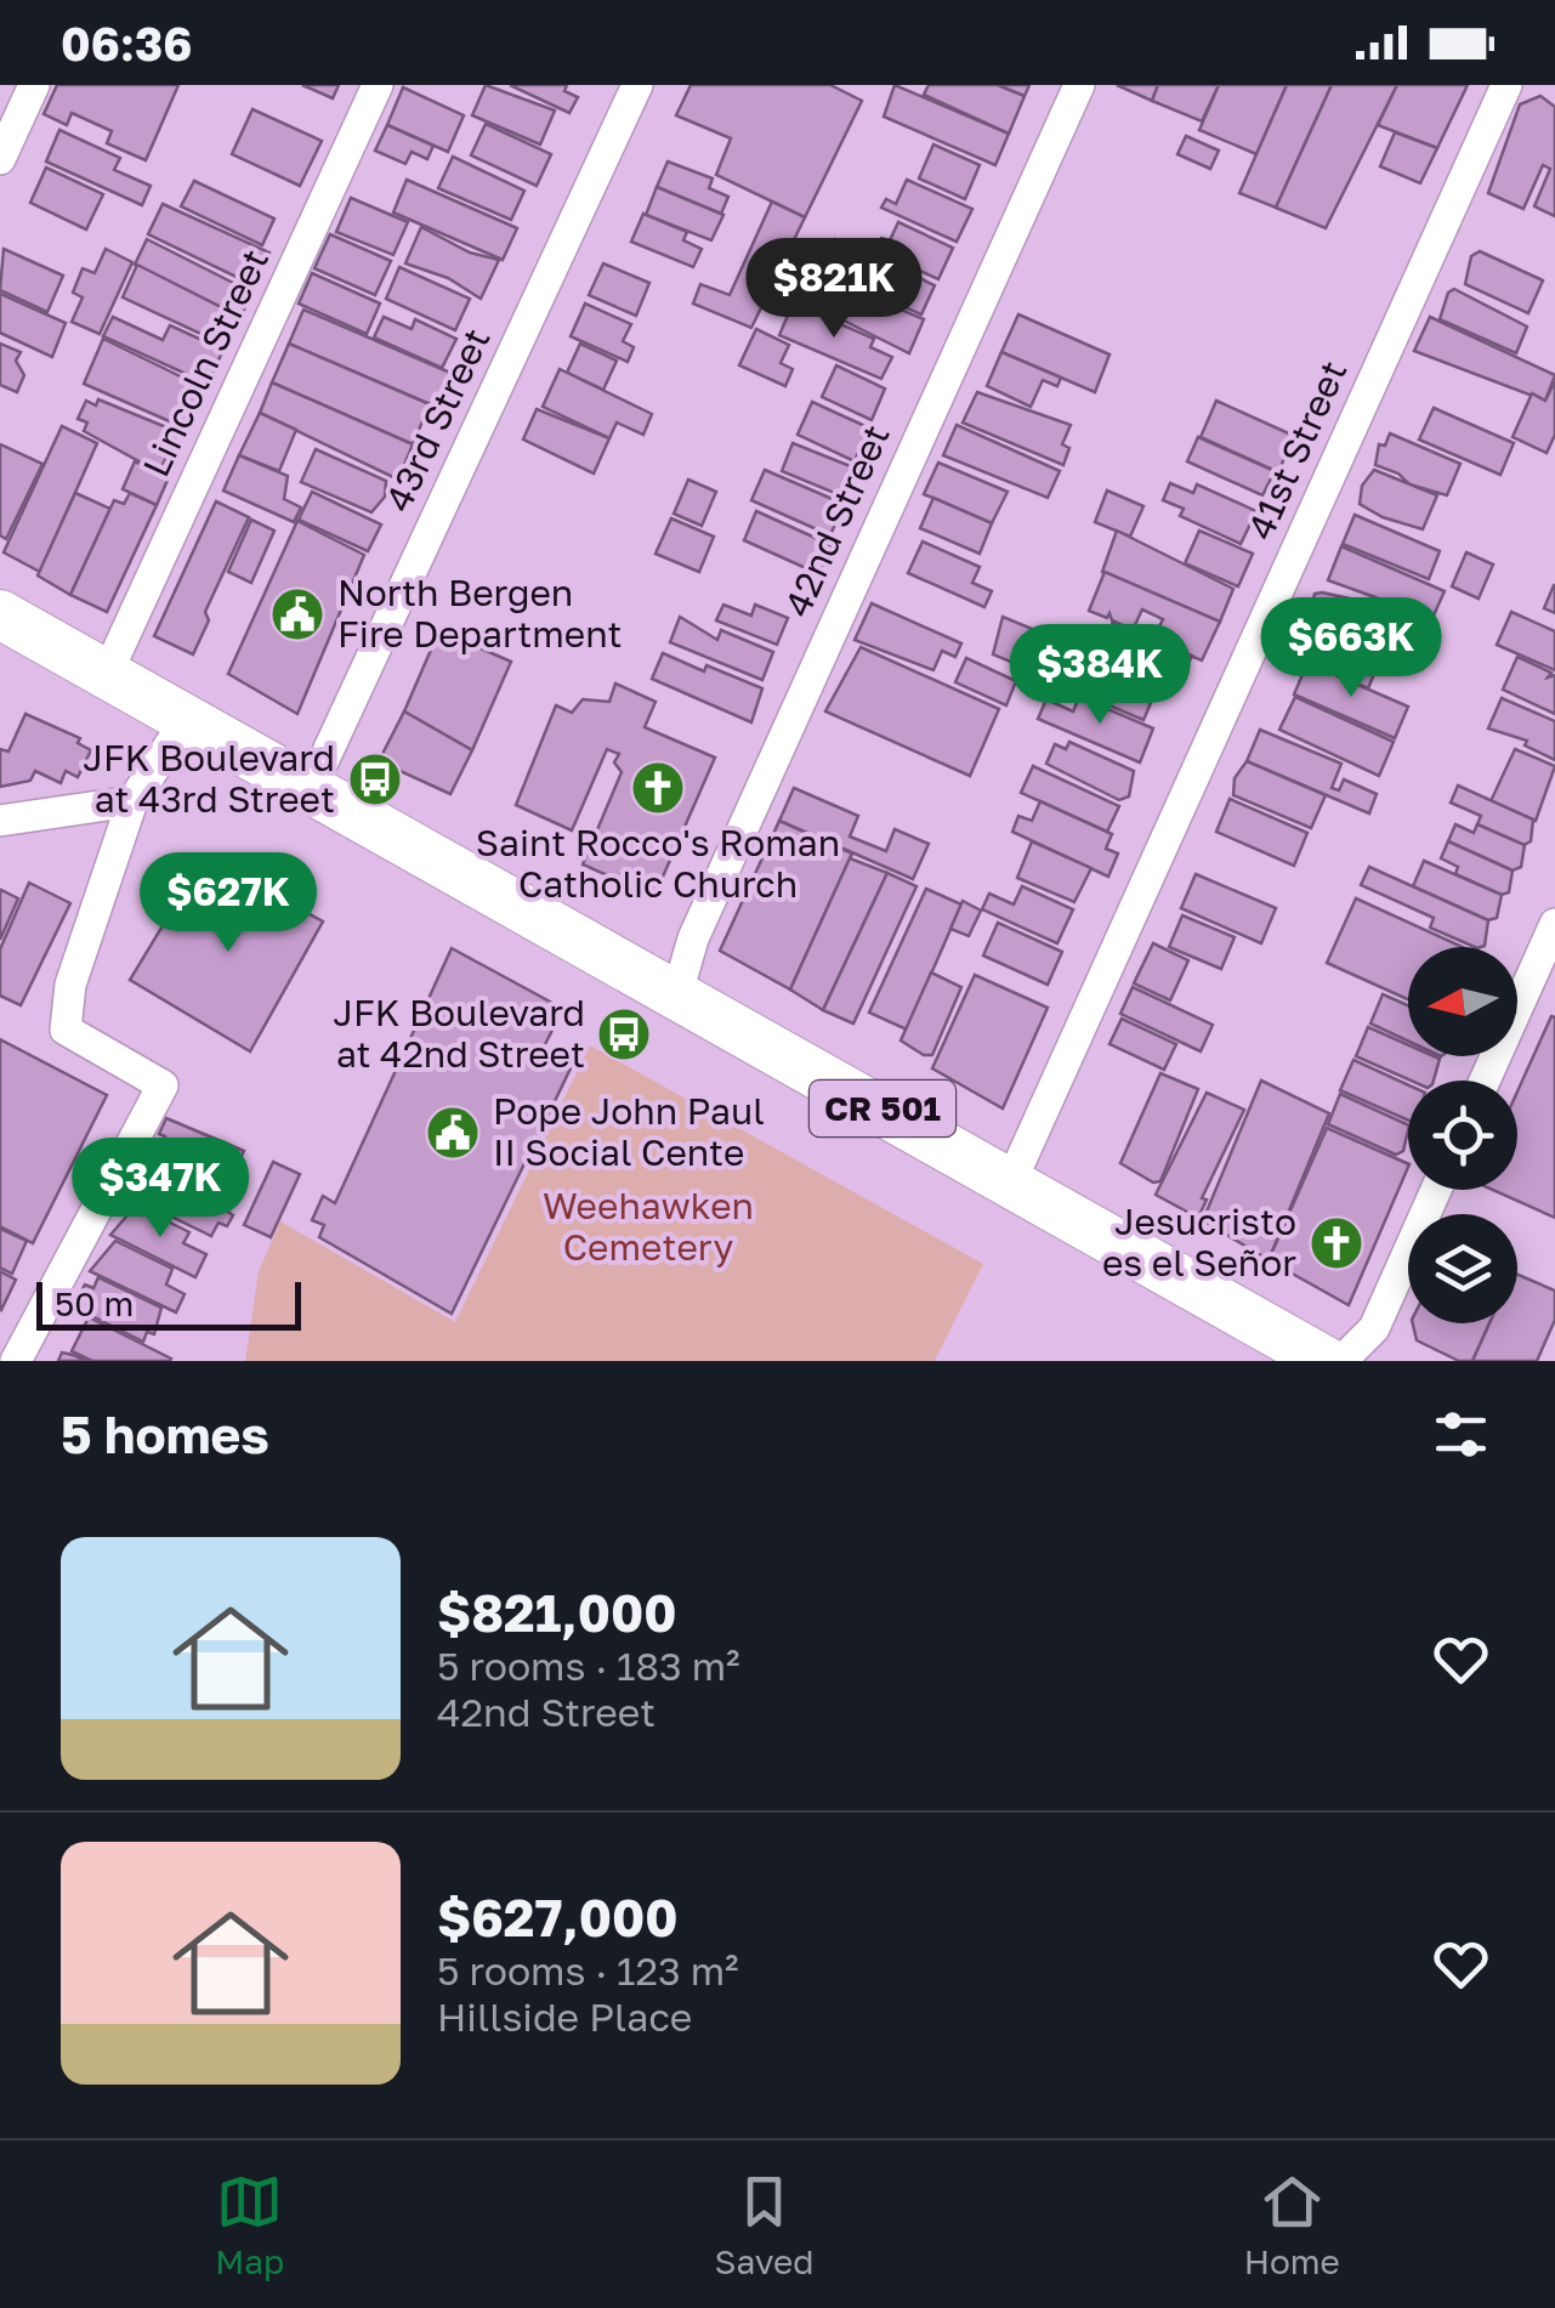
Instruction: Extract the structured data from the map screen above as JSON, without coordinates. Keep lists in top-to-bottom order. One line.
{"streets":{"main road":["CR 501"],"street":["Lincoln Street","43rd Street","41st Street","42nd Street"]},"crossings":[["Lincoln Street","CR 501"],["43rd Street","CR 501"],["41st Street","CR 501"],["42nd Street","CR 501"]],"parks":["Weehawken Cemetery"],"places":{"public building":["North Bergen Fire Department","Pope John Paul II Social Cente"],"bus stop":["JFK Boulevard at 43rd Street","JFK Boulevard at 42nd Street"],"church":["Saint Rocco's Roman Catholic Church","Jesucristo es el Señor"]},"scale_bar":"50 m","north":"left","page":{"status":"06:36","price":["$821K","$663K","$384K","$627K","$347K"],"scale":"50 m","heading":"5 homes","list":[{"name":"$821,000","note":"5 rooms · 183 m² · 42nd Street"},{"name":"$627,000","note":"5 rooms · 123 m² · Hillside Place"}],"tabs":["Map","Saved","Home"]}}
